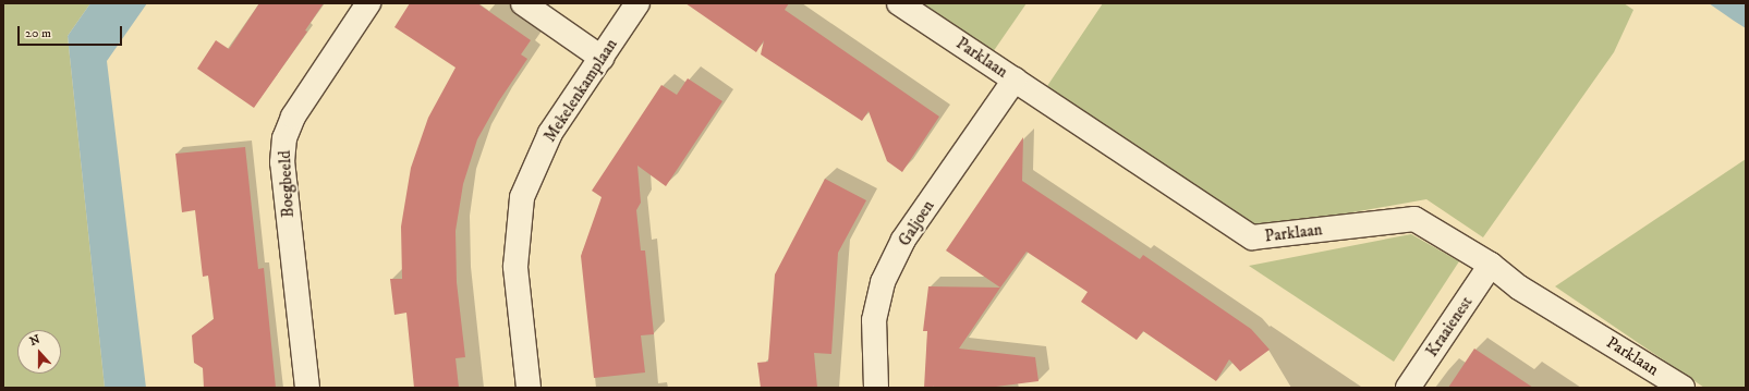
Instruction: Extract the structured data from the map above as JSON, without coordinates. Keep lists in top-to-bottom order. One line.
{"streets":{"street":["Parklaan","Mekelenkamplaan","Boegbeeld","Galjoen","Kraaienest"]},"crossings":[["Parklaan","Galjoen"],["Parklaan","Kraaienest"]],"scale_bar":"20 m","north":"top"}
